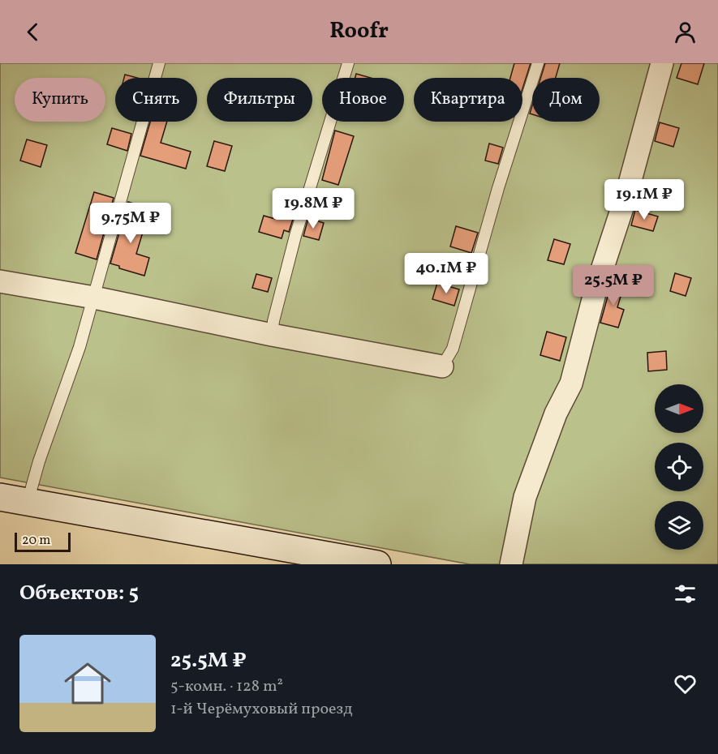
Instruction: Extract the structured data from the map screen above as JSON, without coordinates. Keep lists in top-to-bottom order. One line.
{"scale_bar":"20 m","north":"right","page":{"header":"Roofr","chip":["Купить","Снять","Фильтры","Новое","Квартира","Дом"],"price":["19.1M ₽","19.8M ₽","9.75M ₽","40.1M ₽","25.5M ₽"],"scale":"20 m","heading":"Объектов: 5","list":[{"name":"25.5M ₽","note":"5-комн. · 128 m² · 1-й Черёмуховый проезд"}]}}
